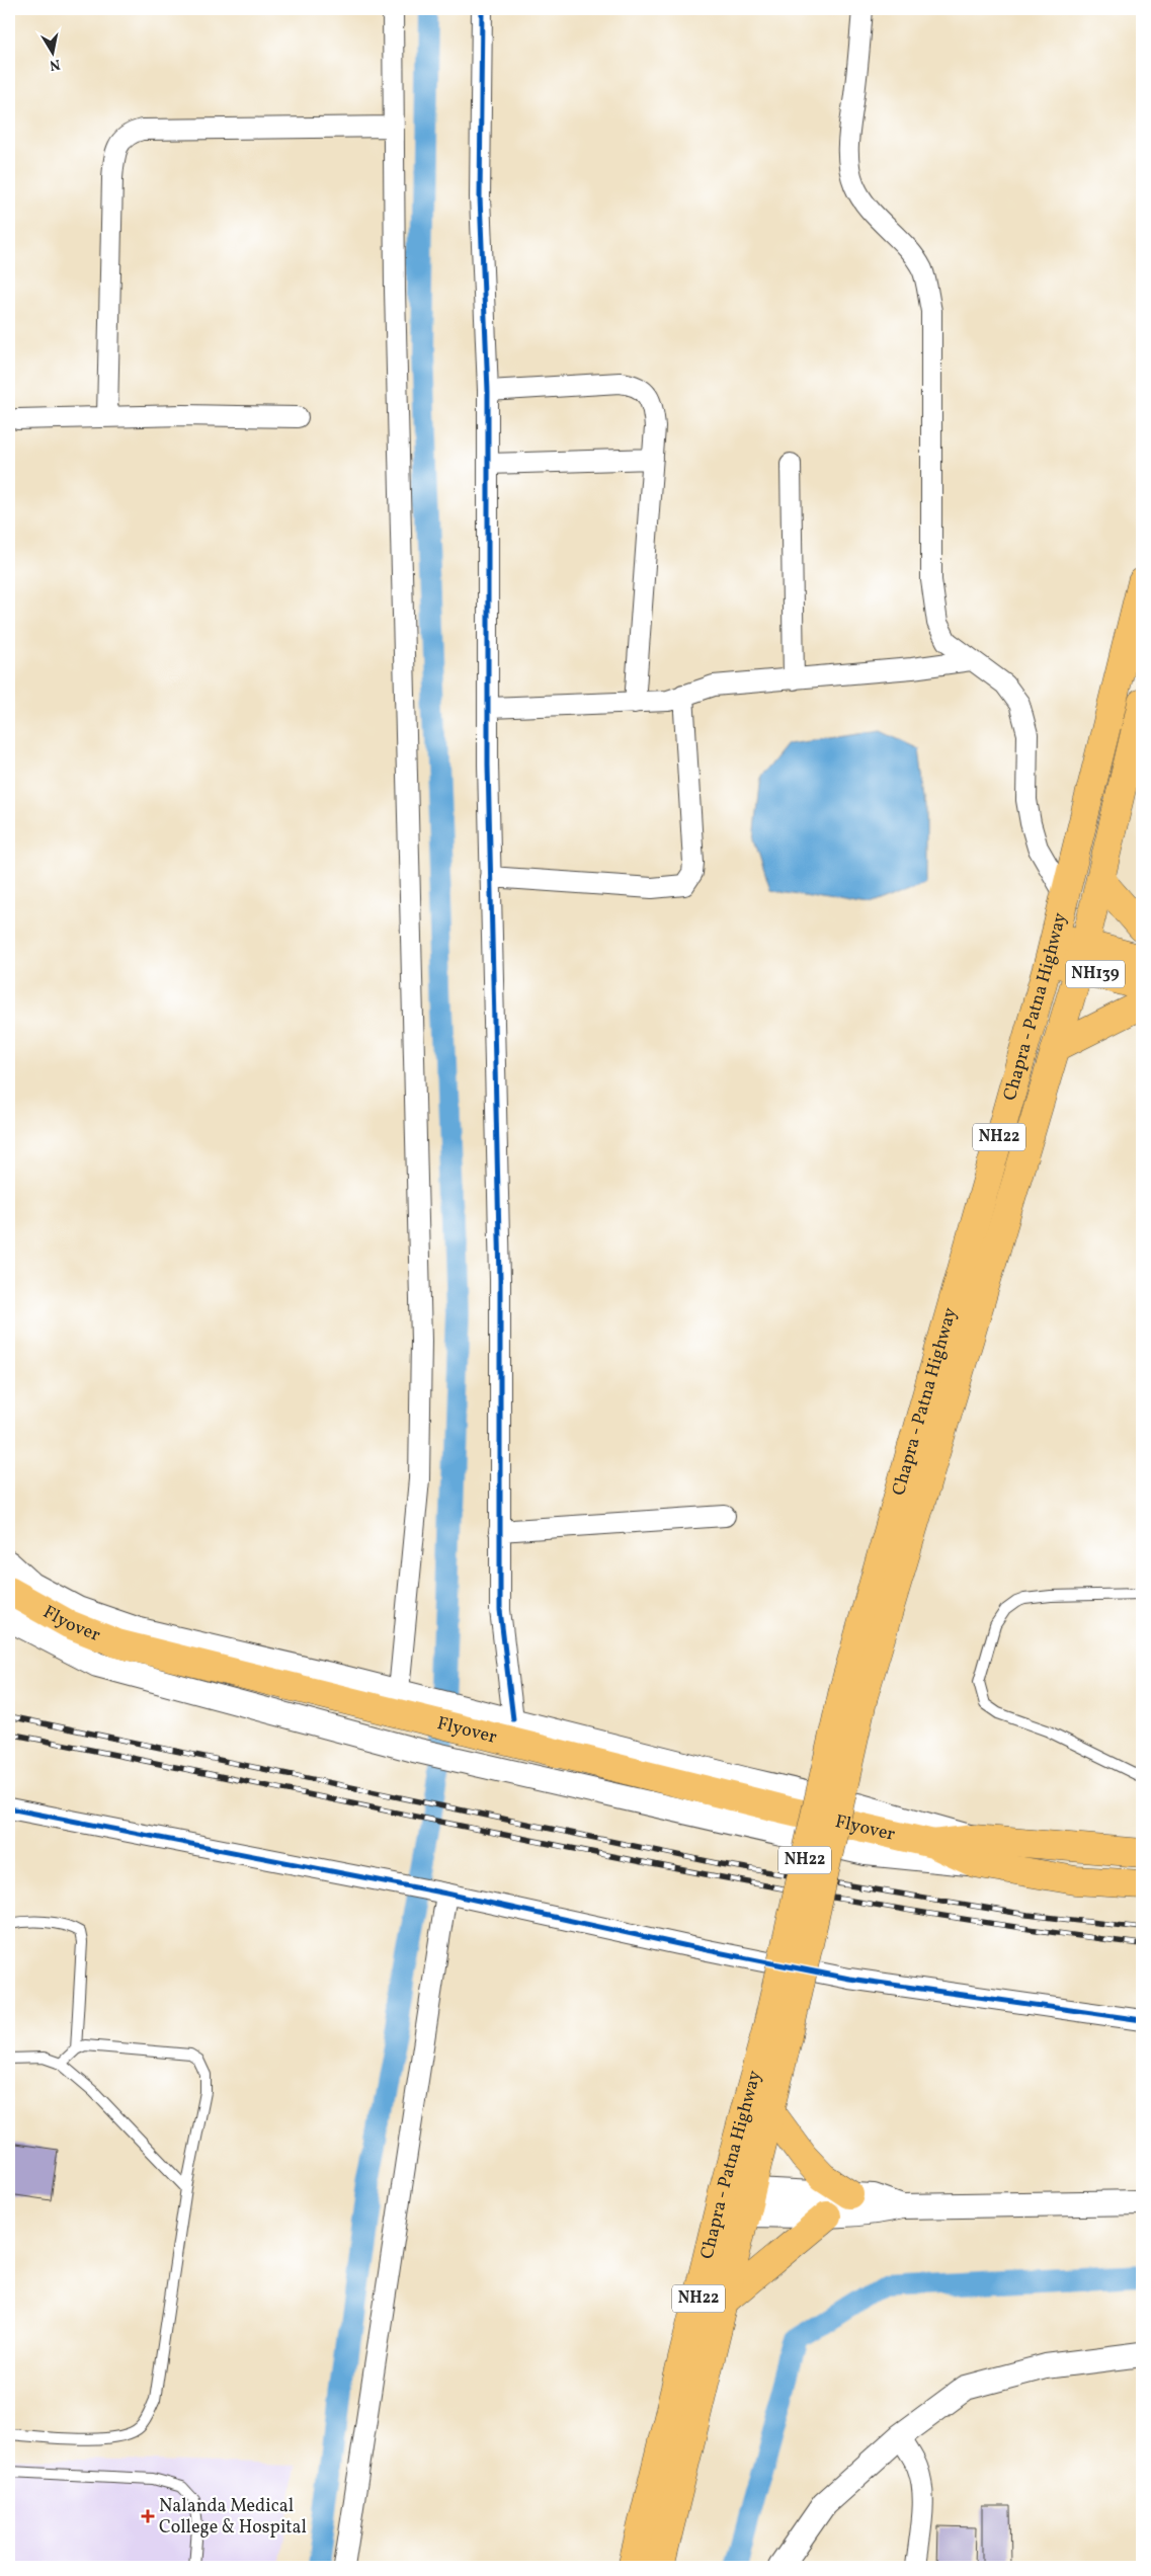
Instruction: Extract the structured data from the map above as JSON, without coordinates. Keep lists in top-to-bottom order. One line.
{"streets":{"main road":["NH139","Chapra - Patna Highway","NH22","Flyover"]},"crossings":[["NH139","Chapra - Patna Highway"],["Chapra - Patna Highway","NH22"]],"places":{"health":["Nalanda Medical College & Hospital"]},"north":"bottom"}
